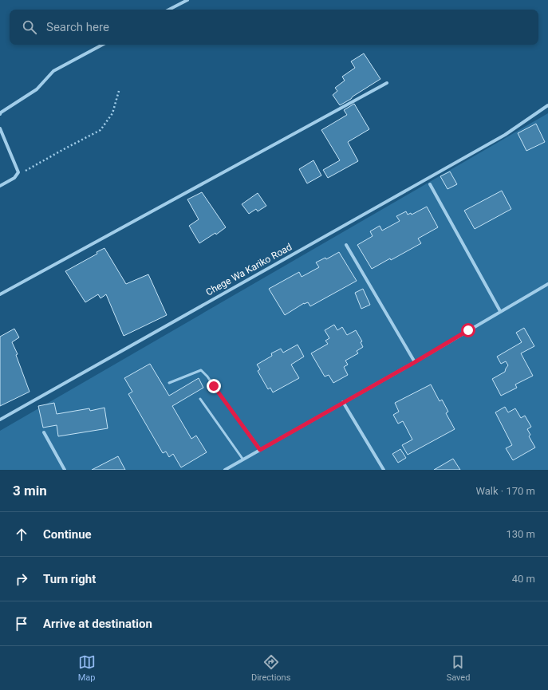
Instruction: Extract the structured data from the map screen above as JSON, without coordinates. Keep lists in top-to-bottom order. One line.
{"streets":{"street":["Chege Wa Kariko Road"]},"page":{"search":"Search here","heading":["3 min","Walk · 170 m"],"list":[["Continue","130 m"],["Turn right","40 m"],"Arrive at destination"],"nav":["Map","Directions","Saved"]}}
